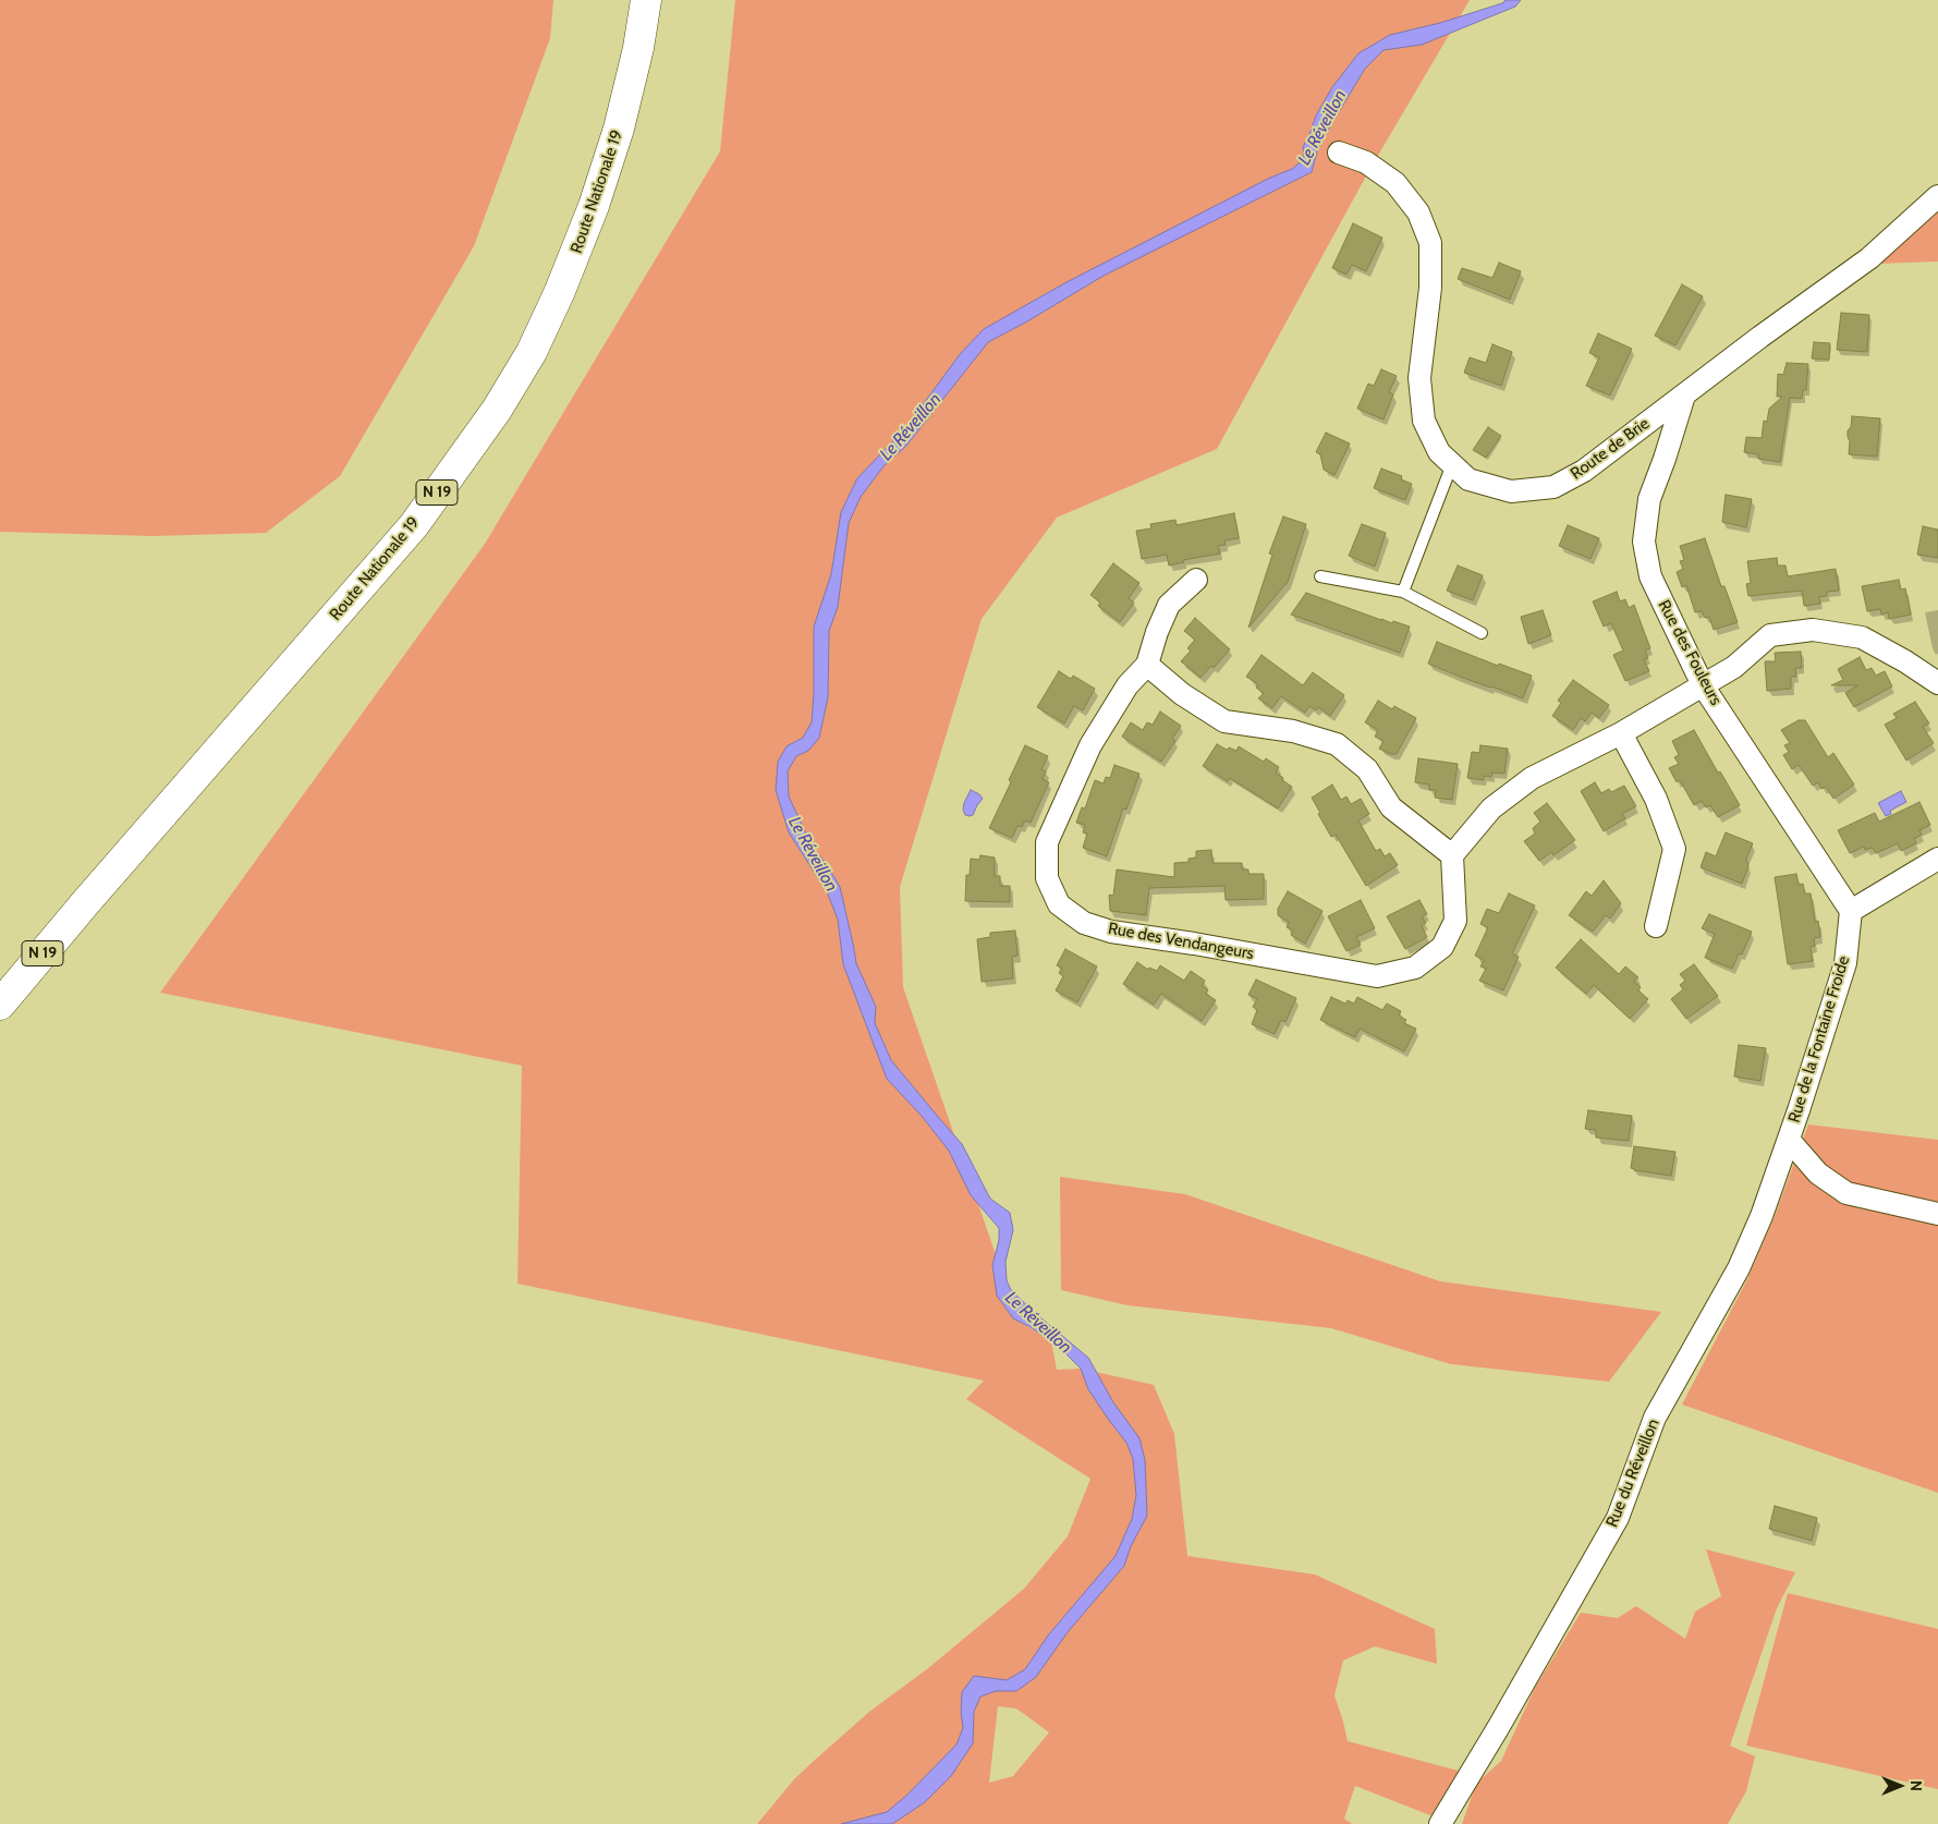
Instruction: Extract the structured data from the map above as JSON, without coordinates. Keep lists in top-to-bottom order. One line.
{"streets":{"main road":["Route Nationale 19","N 19"],"street":["Route de Brie","Rue des Fouleurs","Rue des Vendangeurs","Rue de la Fontaine Froide","Rue du Réveillon"]},"crossings":[["Route de Brie","Rue des Fouleurs"],["Rue des Fouleurs","Rue de la Fontaine Froide"],["Rue de la Fontaine Froide","Rue du Réveillon"]],"water":["Le Réveillon"],"north":"right"}
